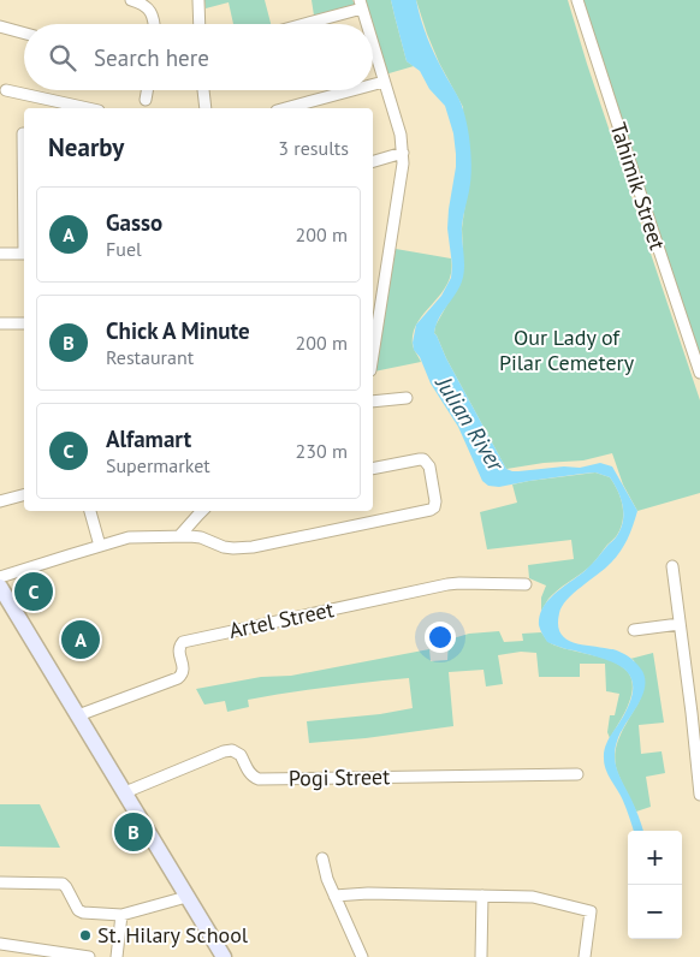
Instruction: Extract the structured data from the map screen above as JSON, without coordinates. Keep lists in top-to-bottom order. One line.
{"streets":{"street":["Tahimik Street","Artel Street","Pogi Street"]},"water":["Julian River"],"parks":["Our Lady of Pilar Cemetery"],"places":["St. Hilary School"],"page":{"search":"Search here","heading":["Nearby","3 results"],"list":[{"mark":"A","name":"Gasso","note":"Fuel","value":"200 m"},{"mark":"B","name":"Chick A Minute","note":"Restaurant","value":"200 m"},{"mark":"C","name":"Alfamart","note":"Supermarket","value":"230 m"}],"pins":["C","A","B"],"map_buttons":["+","−"]}}
